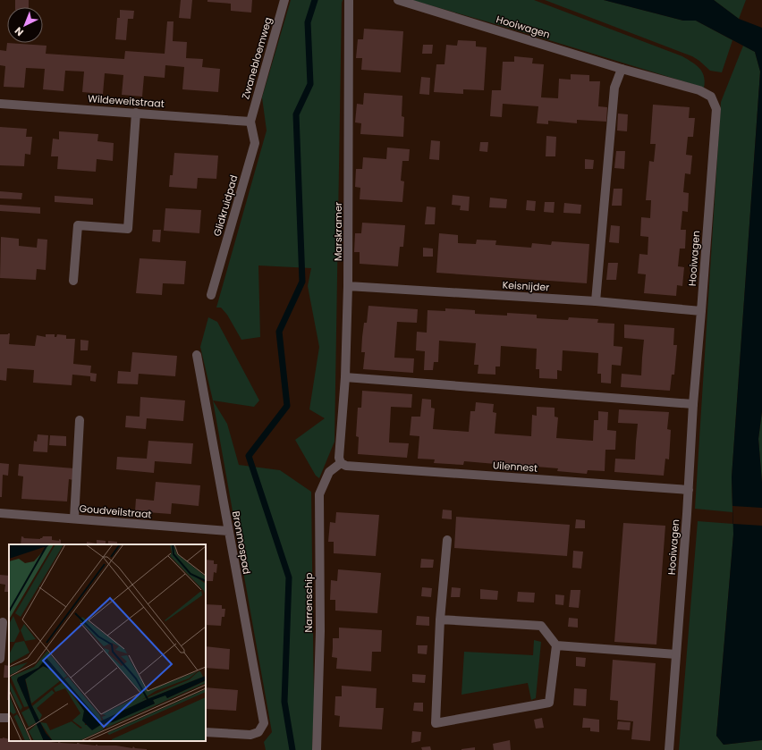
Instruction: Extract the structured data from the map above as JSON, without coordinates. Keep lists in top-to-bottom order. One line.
{"streets":{"street":["Hooiwagen","Zwanebloemweg","Wildeweitstraat","Glidkruidpad","Marskramer","Keisnijder","Uilennest","Goudveilstraat","Bronmospad","Narrenschip"]},"crossings":[["Hooiwagen","Keisnijder"],["Hooiwagen","Uilennest"],["Zwanebloemweg","Wildeweitstraat"],["Zwanebloemweg","Glidkruidpad"],["Wildeweitstraat","Glidkruidpad"],["Marskramer","Keisnijder"],["Marskramer","Uilennest"],["Marskramer","Narrenschip"],["Uilennest","Narrenschip"],["Goudveilstraat","Bronmospad"]],"north":"bottom left"}
